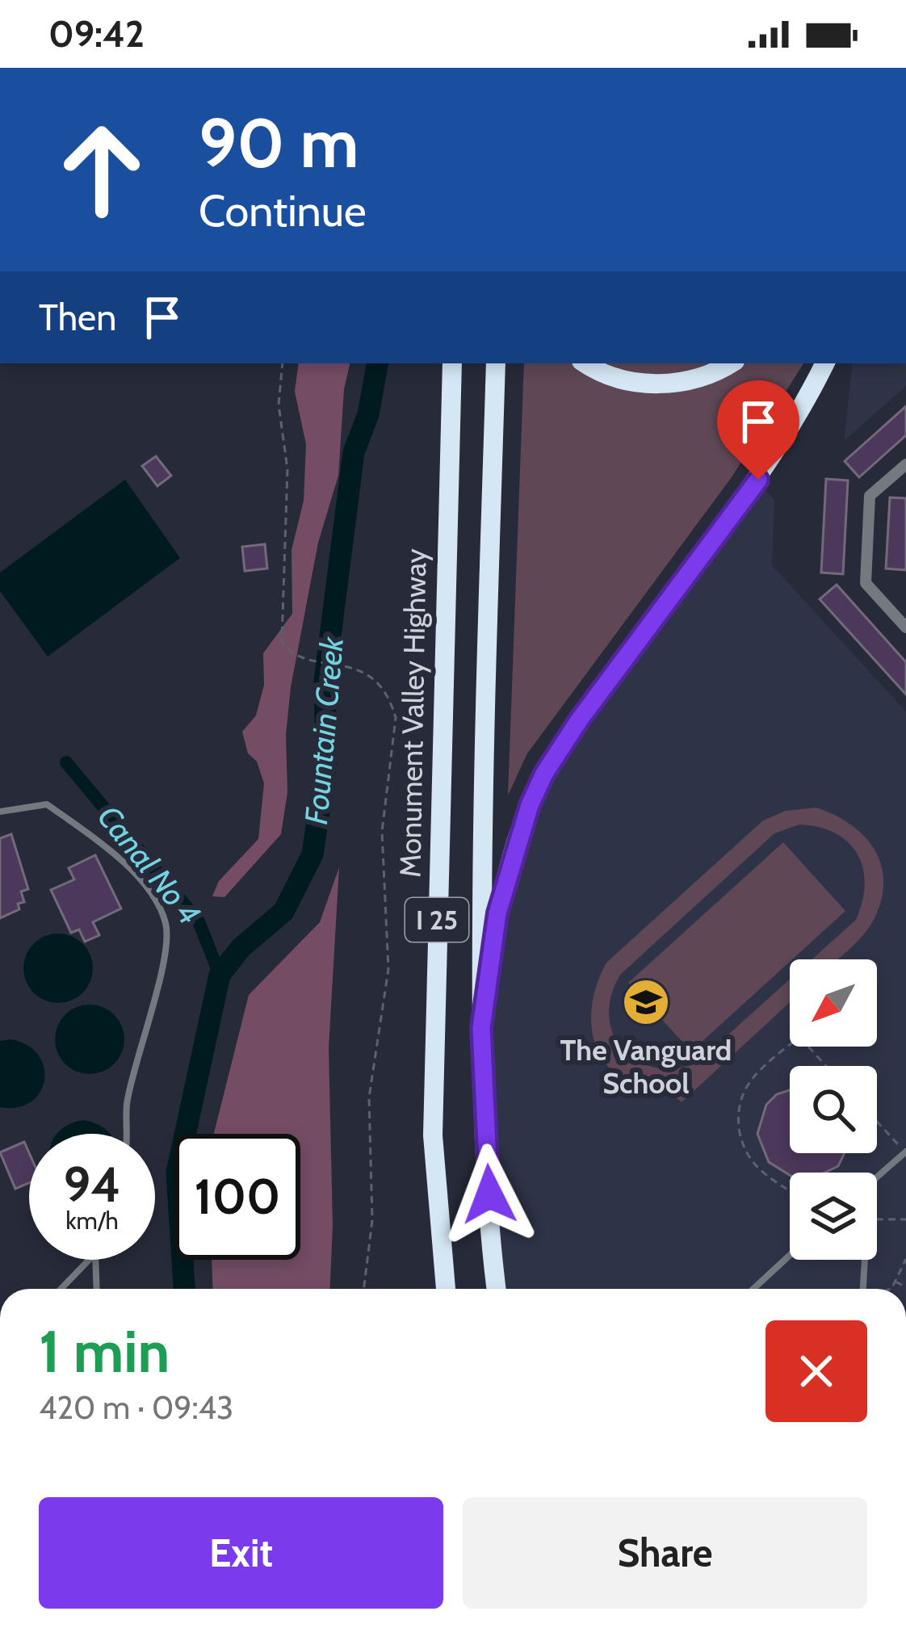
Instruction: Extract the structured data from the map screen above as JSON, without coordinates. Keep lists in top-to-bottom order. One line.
{"streets":{"highway":["Monument Valley Highway","I 25"]},"water":["Fountain Creek","Canal No 4"],"places":{"school or university":["The Vanguard School"]},"north":"bottom left","page":{"status":"09:42","turn":["90 m","Continue"],"then":"Then","speed":"94 km/h","limit":"100","heading":["1 min","420 m · 09:43"],"buttons":["Exit","Share"]}}
